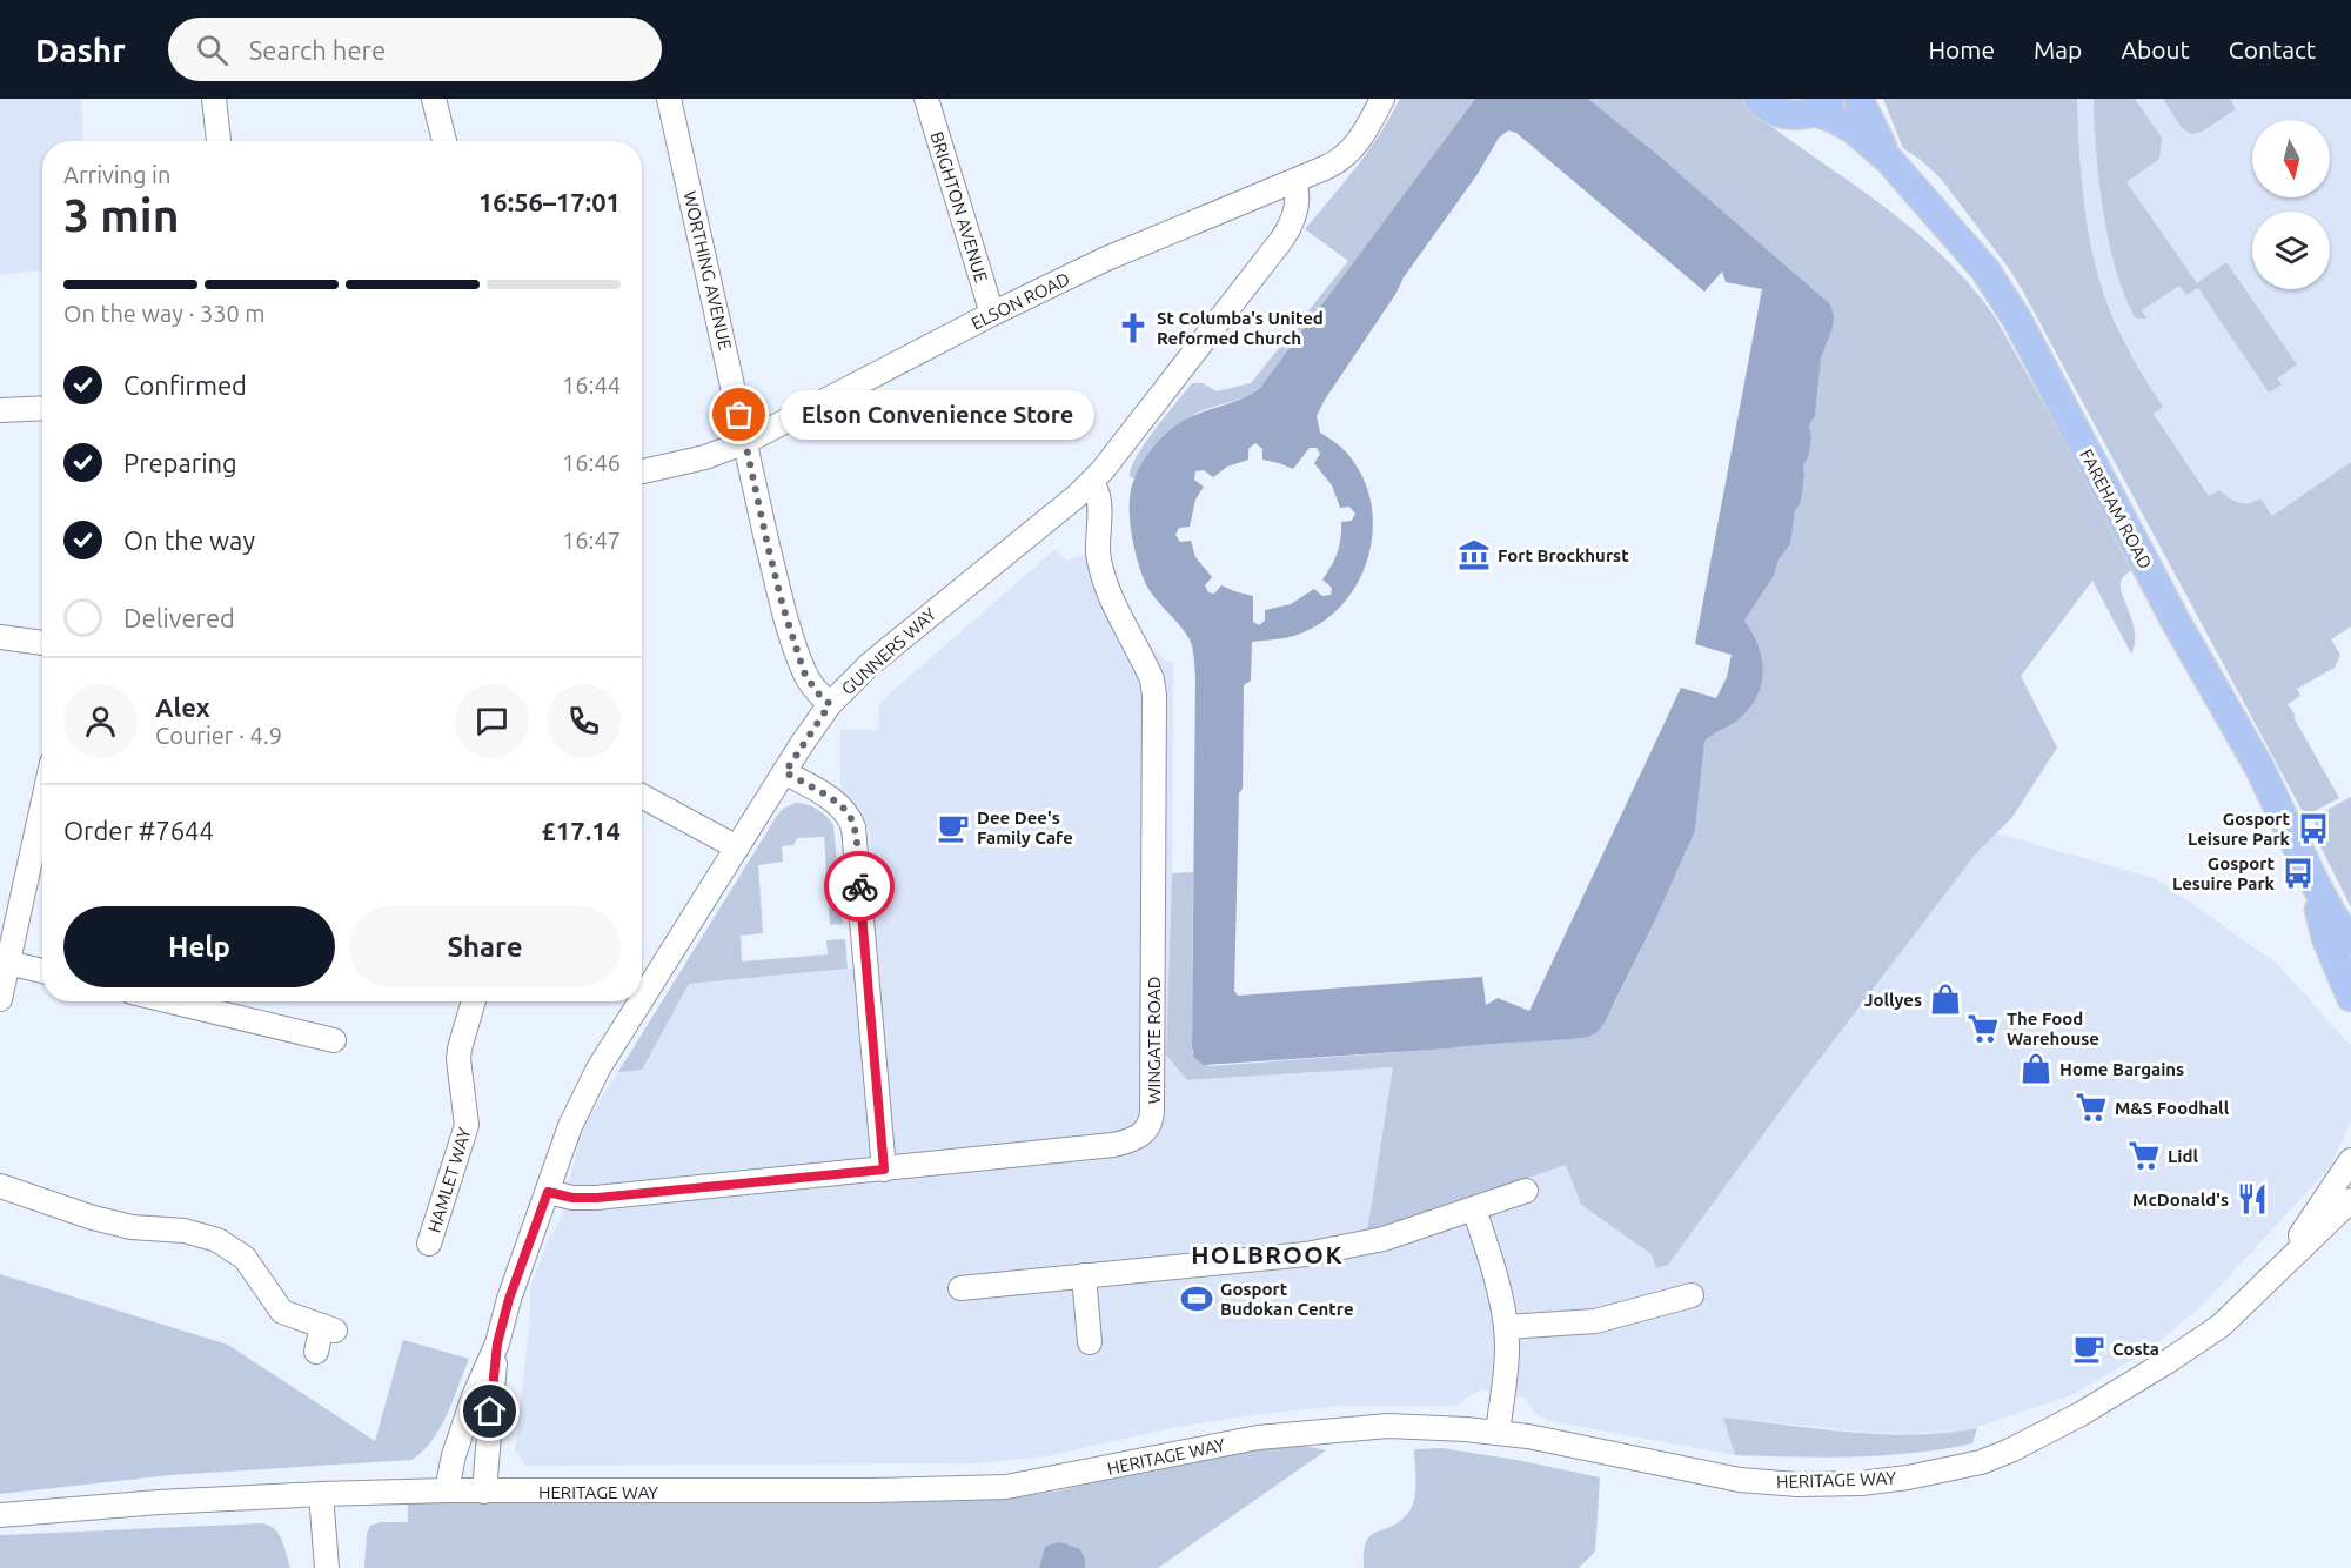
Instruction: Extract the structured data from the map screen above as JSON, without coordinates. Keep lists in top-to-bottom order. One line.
{"streets":{"main road":["FAREHAM ROAD"],"street":["BRIGHTON AVENUE","WORTHING AVENUE","ELSON ROAD","GUNNERS WAY","WINGATE ROAD","HAMLET WAY","HERITAGE WAY"]},"crossings":[["BRIGHTON AVENUE","ELSON ROAD"],["WORTHING AVENUE","ELSON ROAD"],["WORTHING AVENUE","GUNNERS WAY"],["ELSON ROAD","GUNNERS WAY"],["GUNNERS WAY","WINGATE ROAD"],["GUNNERS WAY","HERITAGE WAY"]],"districts":["HOLBROOK"],"places":{"church":["St Columba's United Reformed Church"],"other":["Elson Convenience Store"],"museum":["Fort Brockhurst"],"cafe":["Dee Dee's Family Cafe","Costa"],"bus stop":["Gosport Leisure Park","Gosport Lesuire Park"],"shop":["Jollyes","Home Bargains"],"supermarket":["The Food Warehouse","M&S Foodhall","Lidl"],"restaurant":["McDonald's"],"sports":["Gosport Budokan Centre"]},"north":"bottom","page":{"header":"Dashr","search":"Search here","nav":["Home","Map","About","Contact"],"heading":["3 min","Arriving in","16:56–17:01"],"panel":["Alex","Courier · 4.9","Order #7644","£17.14"],"bar":"On the way · 330 m","list":[["Confirmed","16:44"],["Preparing","16:46"],["On the way","16:47"],"Delivered"],"bubble":"Elson Convenience Store","buttons":["Help","Share"]}}
